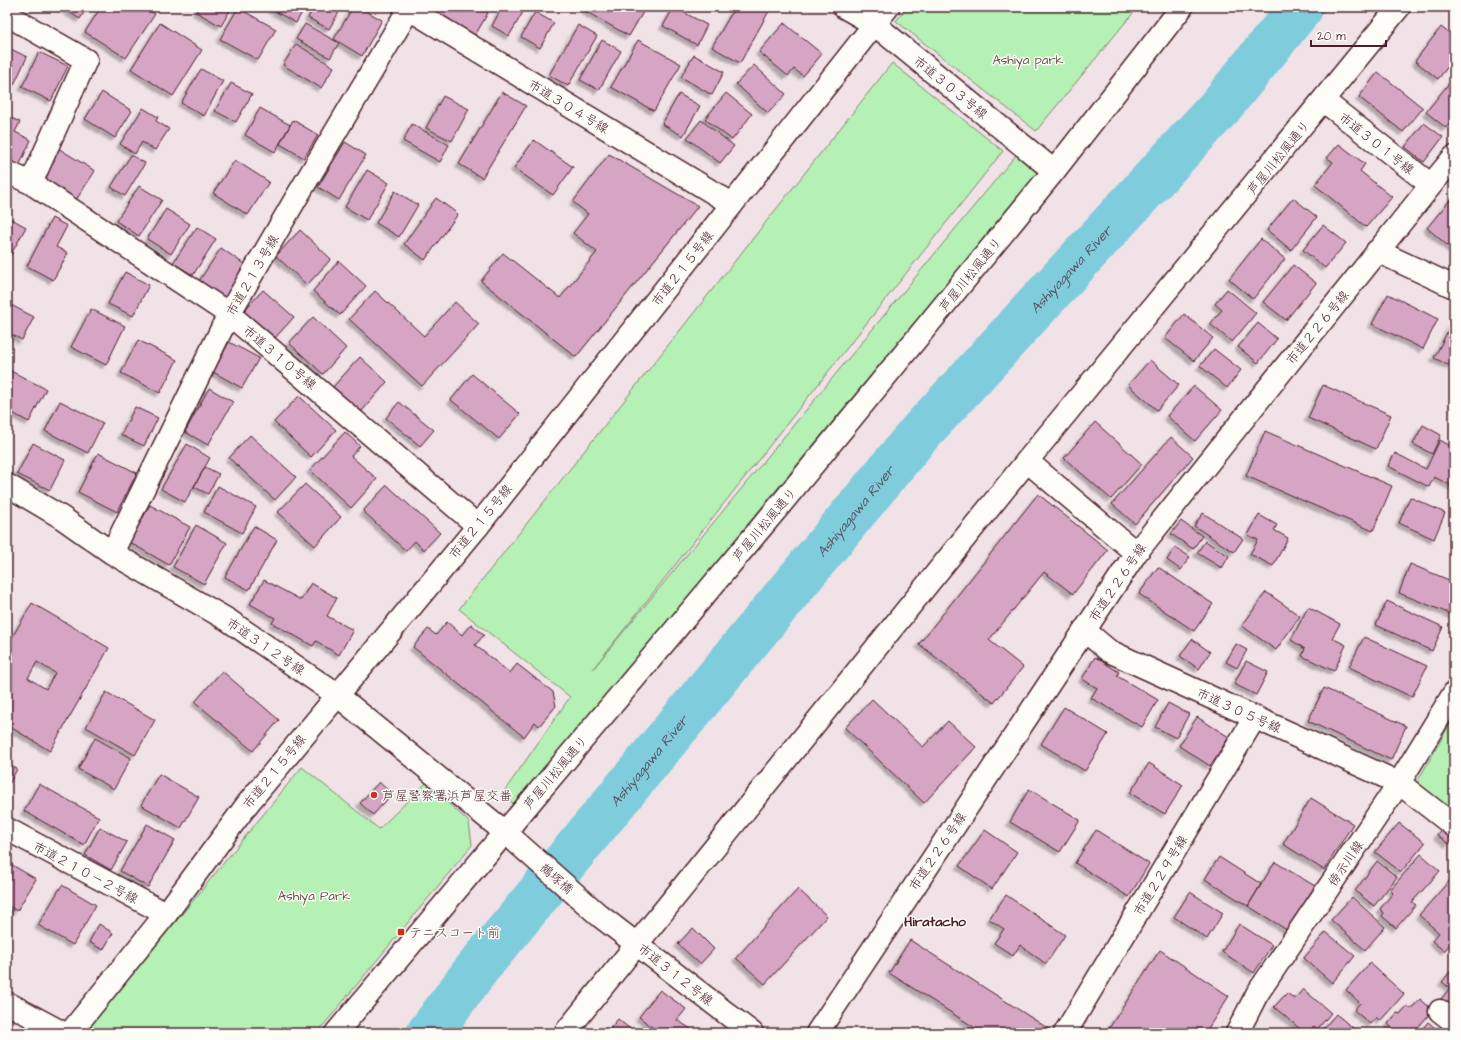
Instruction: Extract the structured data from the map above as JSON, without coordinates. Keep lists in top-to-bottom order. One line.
{"streets":{"street":["市道３０３号線","市道３０４号線","市道３０１号線","芦屋川松風通り","市道２１５号線","市道２１３号線","市道２２６号線","市道３１０号線","市道３１２号線","市道３０５号線","傍示川線","市道２１０－２号線","市道２２９号線","鵺塚橋"]},"crossings":[["市道３０３号線","芦屋川松風通り"],["市道３０３号線","市道２１５号線"],["市道３０４号線","市道２１５号線"],["市道３０４号線","市道２１３号線"],["市道３０１号線","芦屋川松風通り"],["市道３０１号線","市道２２６号線"],["芦屋川松風通り","市道３１２号線"],["芦屋川松風通り","鵺塚橋"],["市道２１５号線","市道３１０号線"],["市道２１５号線","市道３１２号線"],["市道２１５号線","市道２１０－２号線"],["市道２１３号線","市道３１０号線"],["市道２１３号線","市道３１２号線"],["市道２２６号線","市道３０５号線"],["市道３１２号線","鵺塚橋"],["市道３０５号線","傍示川線"],["市道３０５号線","市道２２９号線"]],"districts":["Hiratacho"],"water":["Ashiyagawa River"],"parks":["Ashiya park","Ashiya Park"],"places":{"other":["芦屋警察署浜芦屋交番"],"transit":["テニスコート前"]},"scale_bar":"20 m"}
